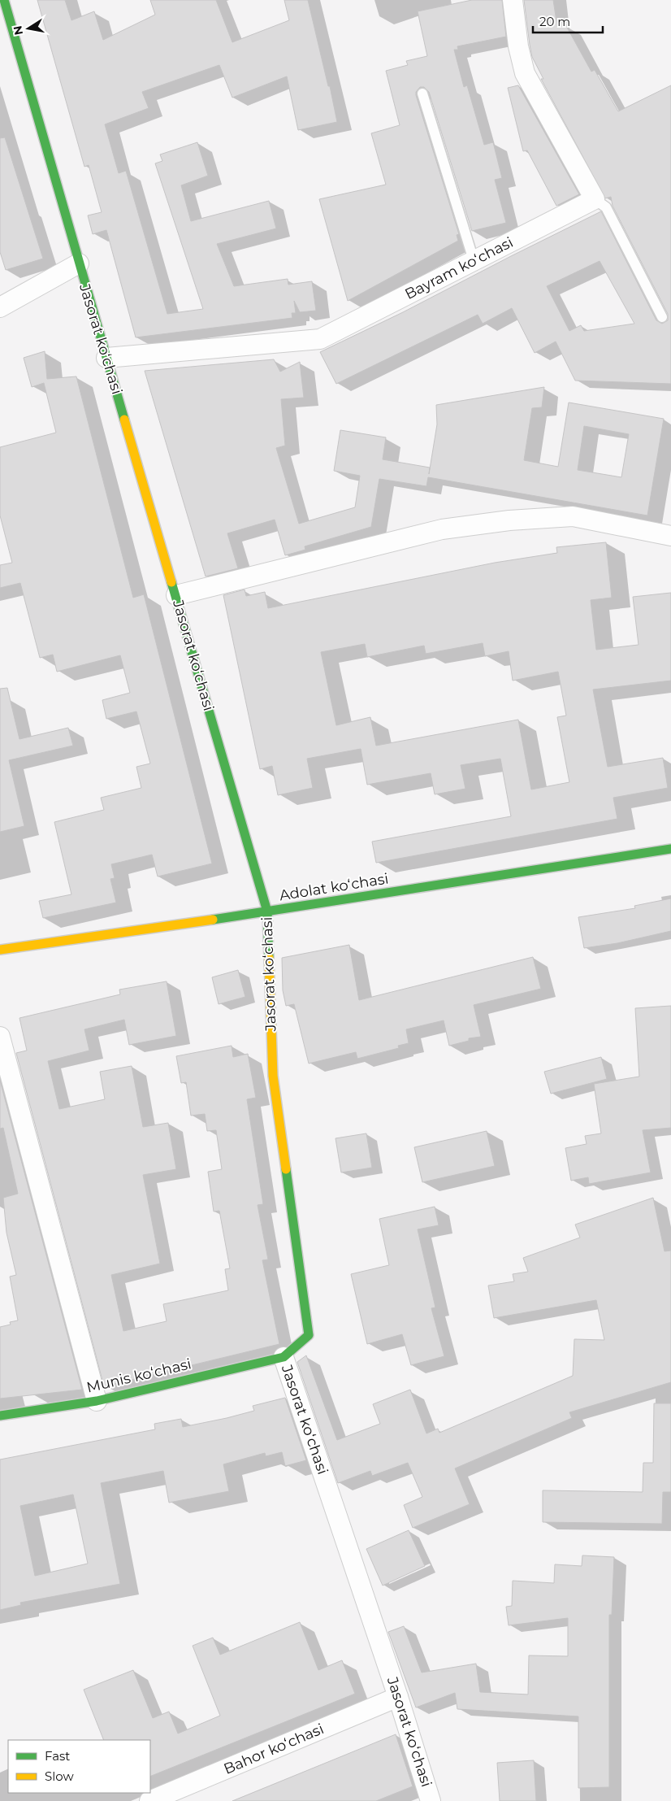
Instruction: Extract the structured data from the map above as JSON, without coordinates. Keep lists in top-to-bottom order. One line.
{"streets":{"street":["Bayram koʻchasi","Jasorat koʻchasi","Adolat koʻchasi","Munis koʻchasi","Bahor koʻchasi"]},"crossings":[["Bayram koʻchasi","Jasorat koʻchasi"],["Jasorat koʻchasi","Adolat koʻchasi"],["Jasorat koʻchasi","Munis koʻchasi"],["Jasorat koʻchasi","Bahor koʻchasi"]],"legend":["Fast","Slow"],"scale_bar":"20 m","north":"left"}
